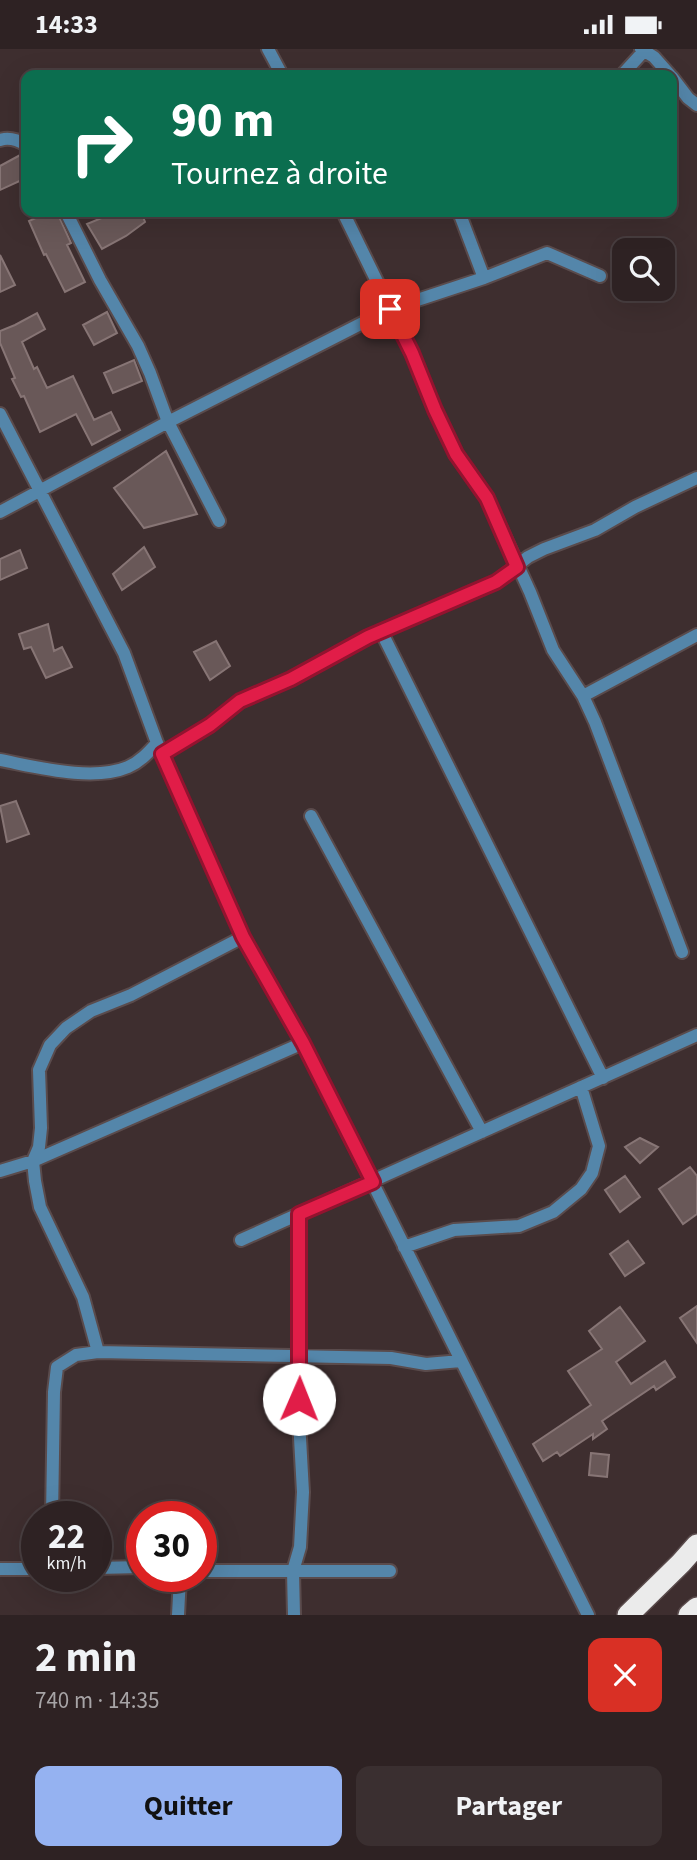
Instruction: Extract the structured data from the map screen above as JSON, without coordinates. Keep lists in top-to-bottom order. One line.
{"page":{"status":"14:33","turn":["90 m","Tournez à droite"],"speed":"22 km/h","limit":"30","heading":["2 min","740 m · 14:35"],"buttons":["Quitter","Partager"]}}
